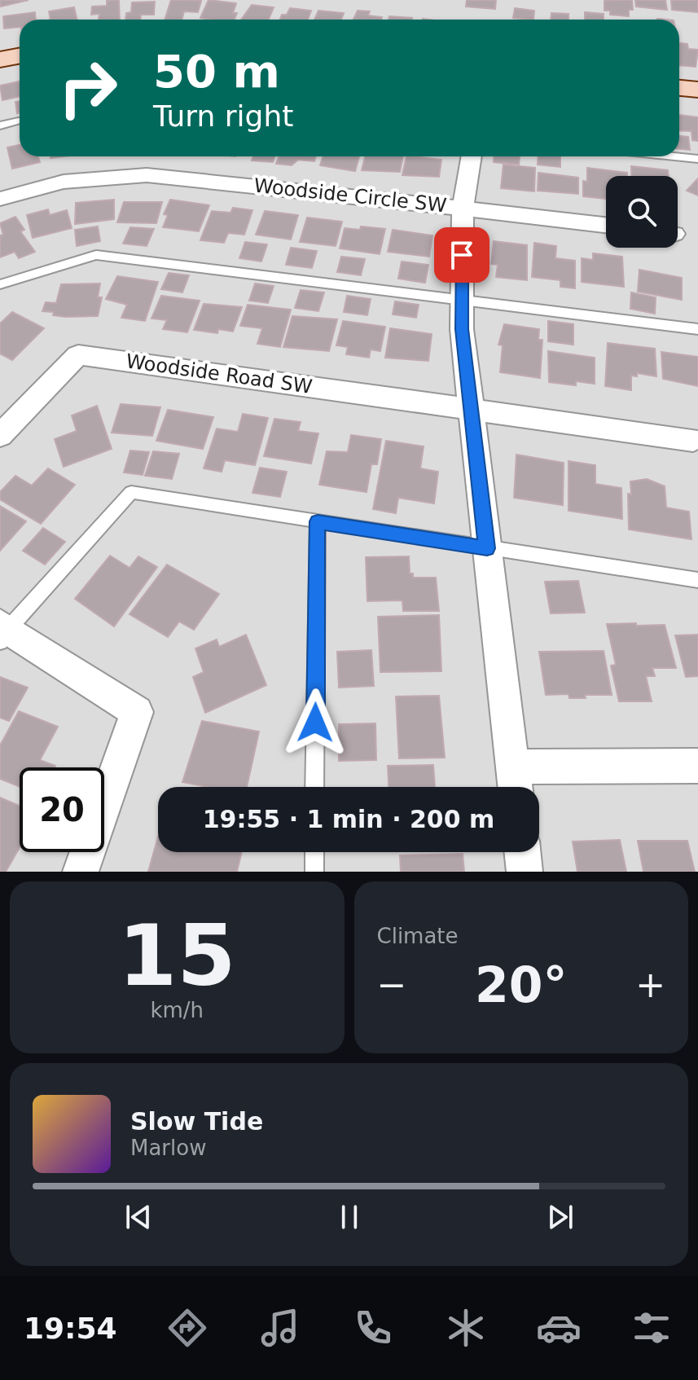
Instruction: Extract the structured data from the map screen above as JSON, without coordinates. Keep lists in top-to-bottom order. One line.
{"streets":{"street":["Woodside Circle SW","Woodside Road SW"]},"crossings":[["Woodside Circle SW","Woodside Road SW"]],"page":{"turn":["50 m","Turn right"],"limit":"20","trip":"19:55 · 1 min · 200 m","tile":[["15","km/h"],"Climate"],"heat":["−","20°","+"],"song":["Slow Tide","Marlow"],"tabs":"19:54"}}
